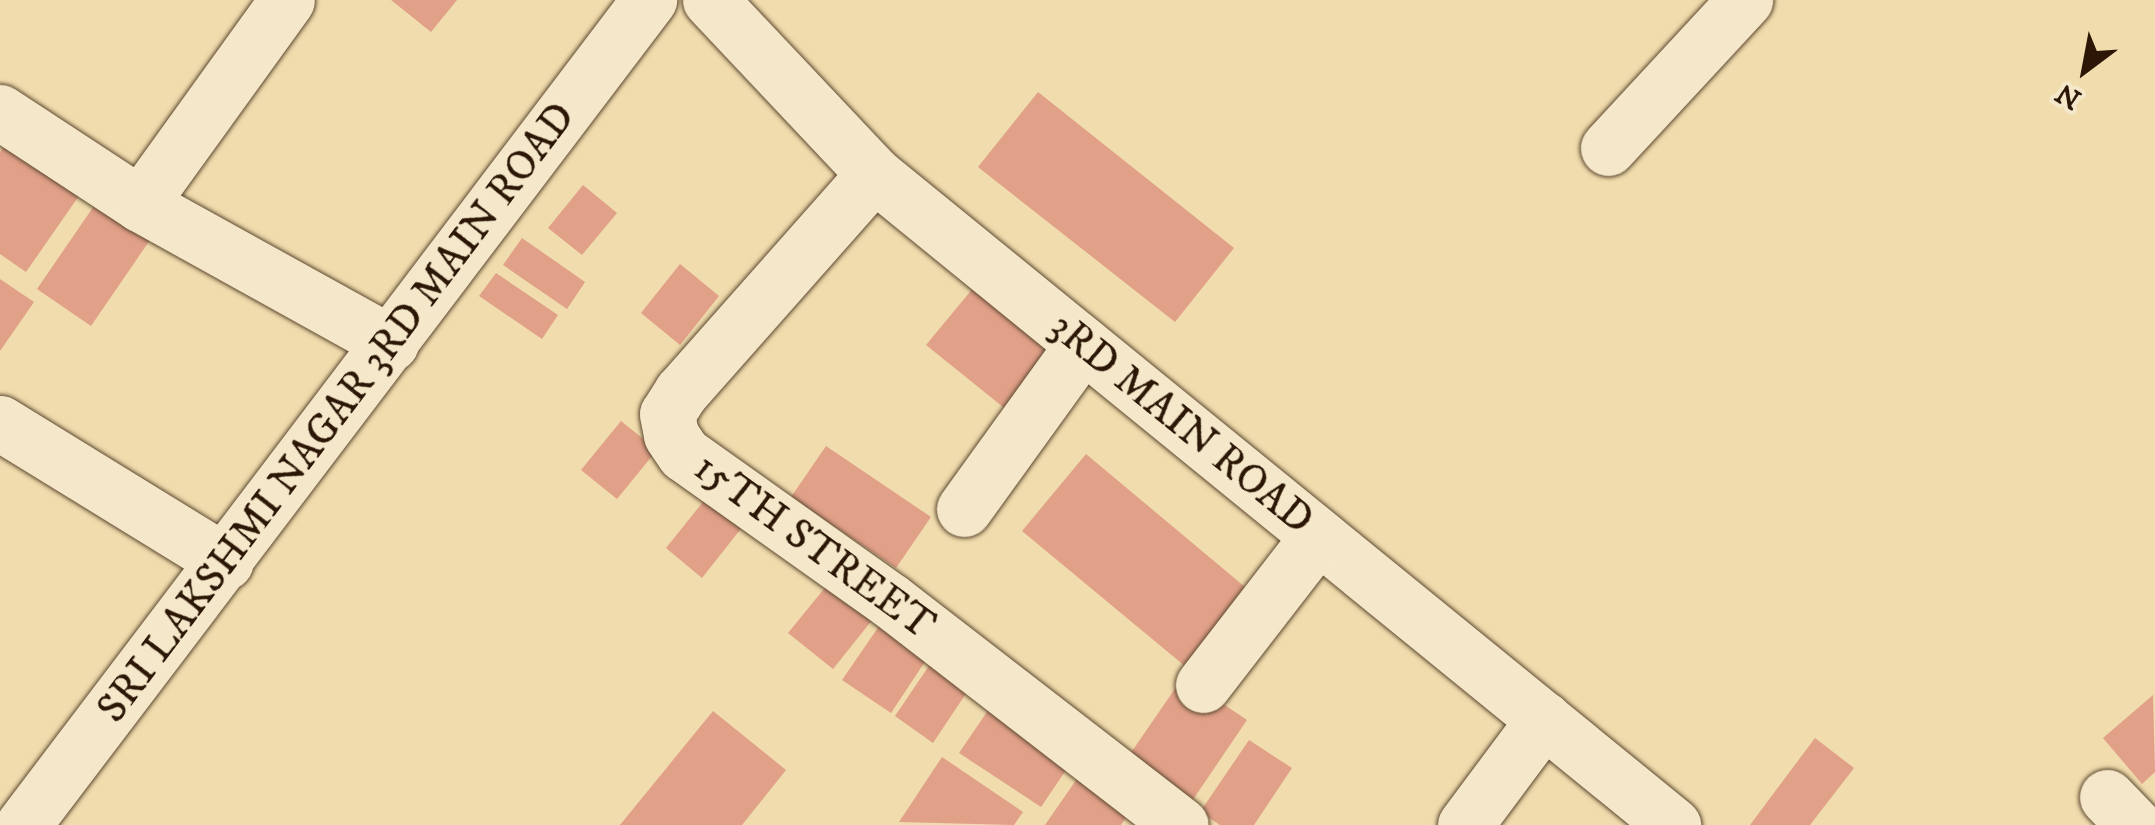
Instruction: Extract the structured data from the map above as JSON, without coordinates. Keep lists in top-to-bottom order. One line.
{"streets":{"street":["SRI LAKSHMI NAGAR 3RD MAIN ROAD","3RD MAIN ROAD","15TH STREET"]},"crossings":[["3RD MAIN ROAD","15TH STREET"]],"north":"bottom left"}
